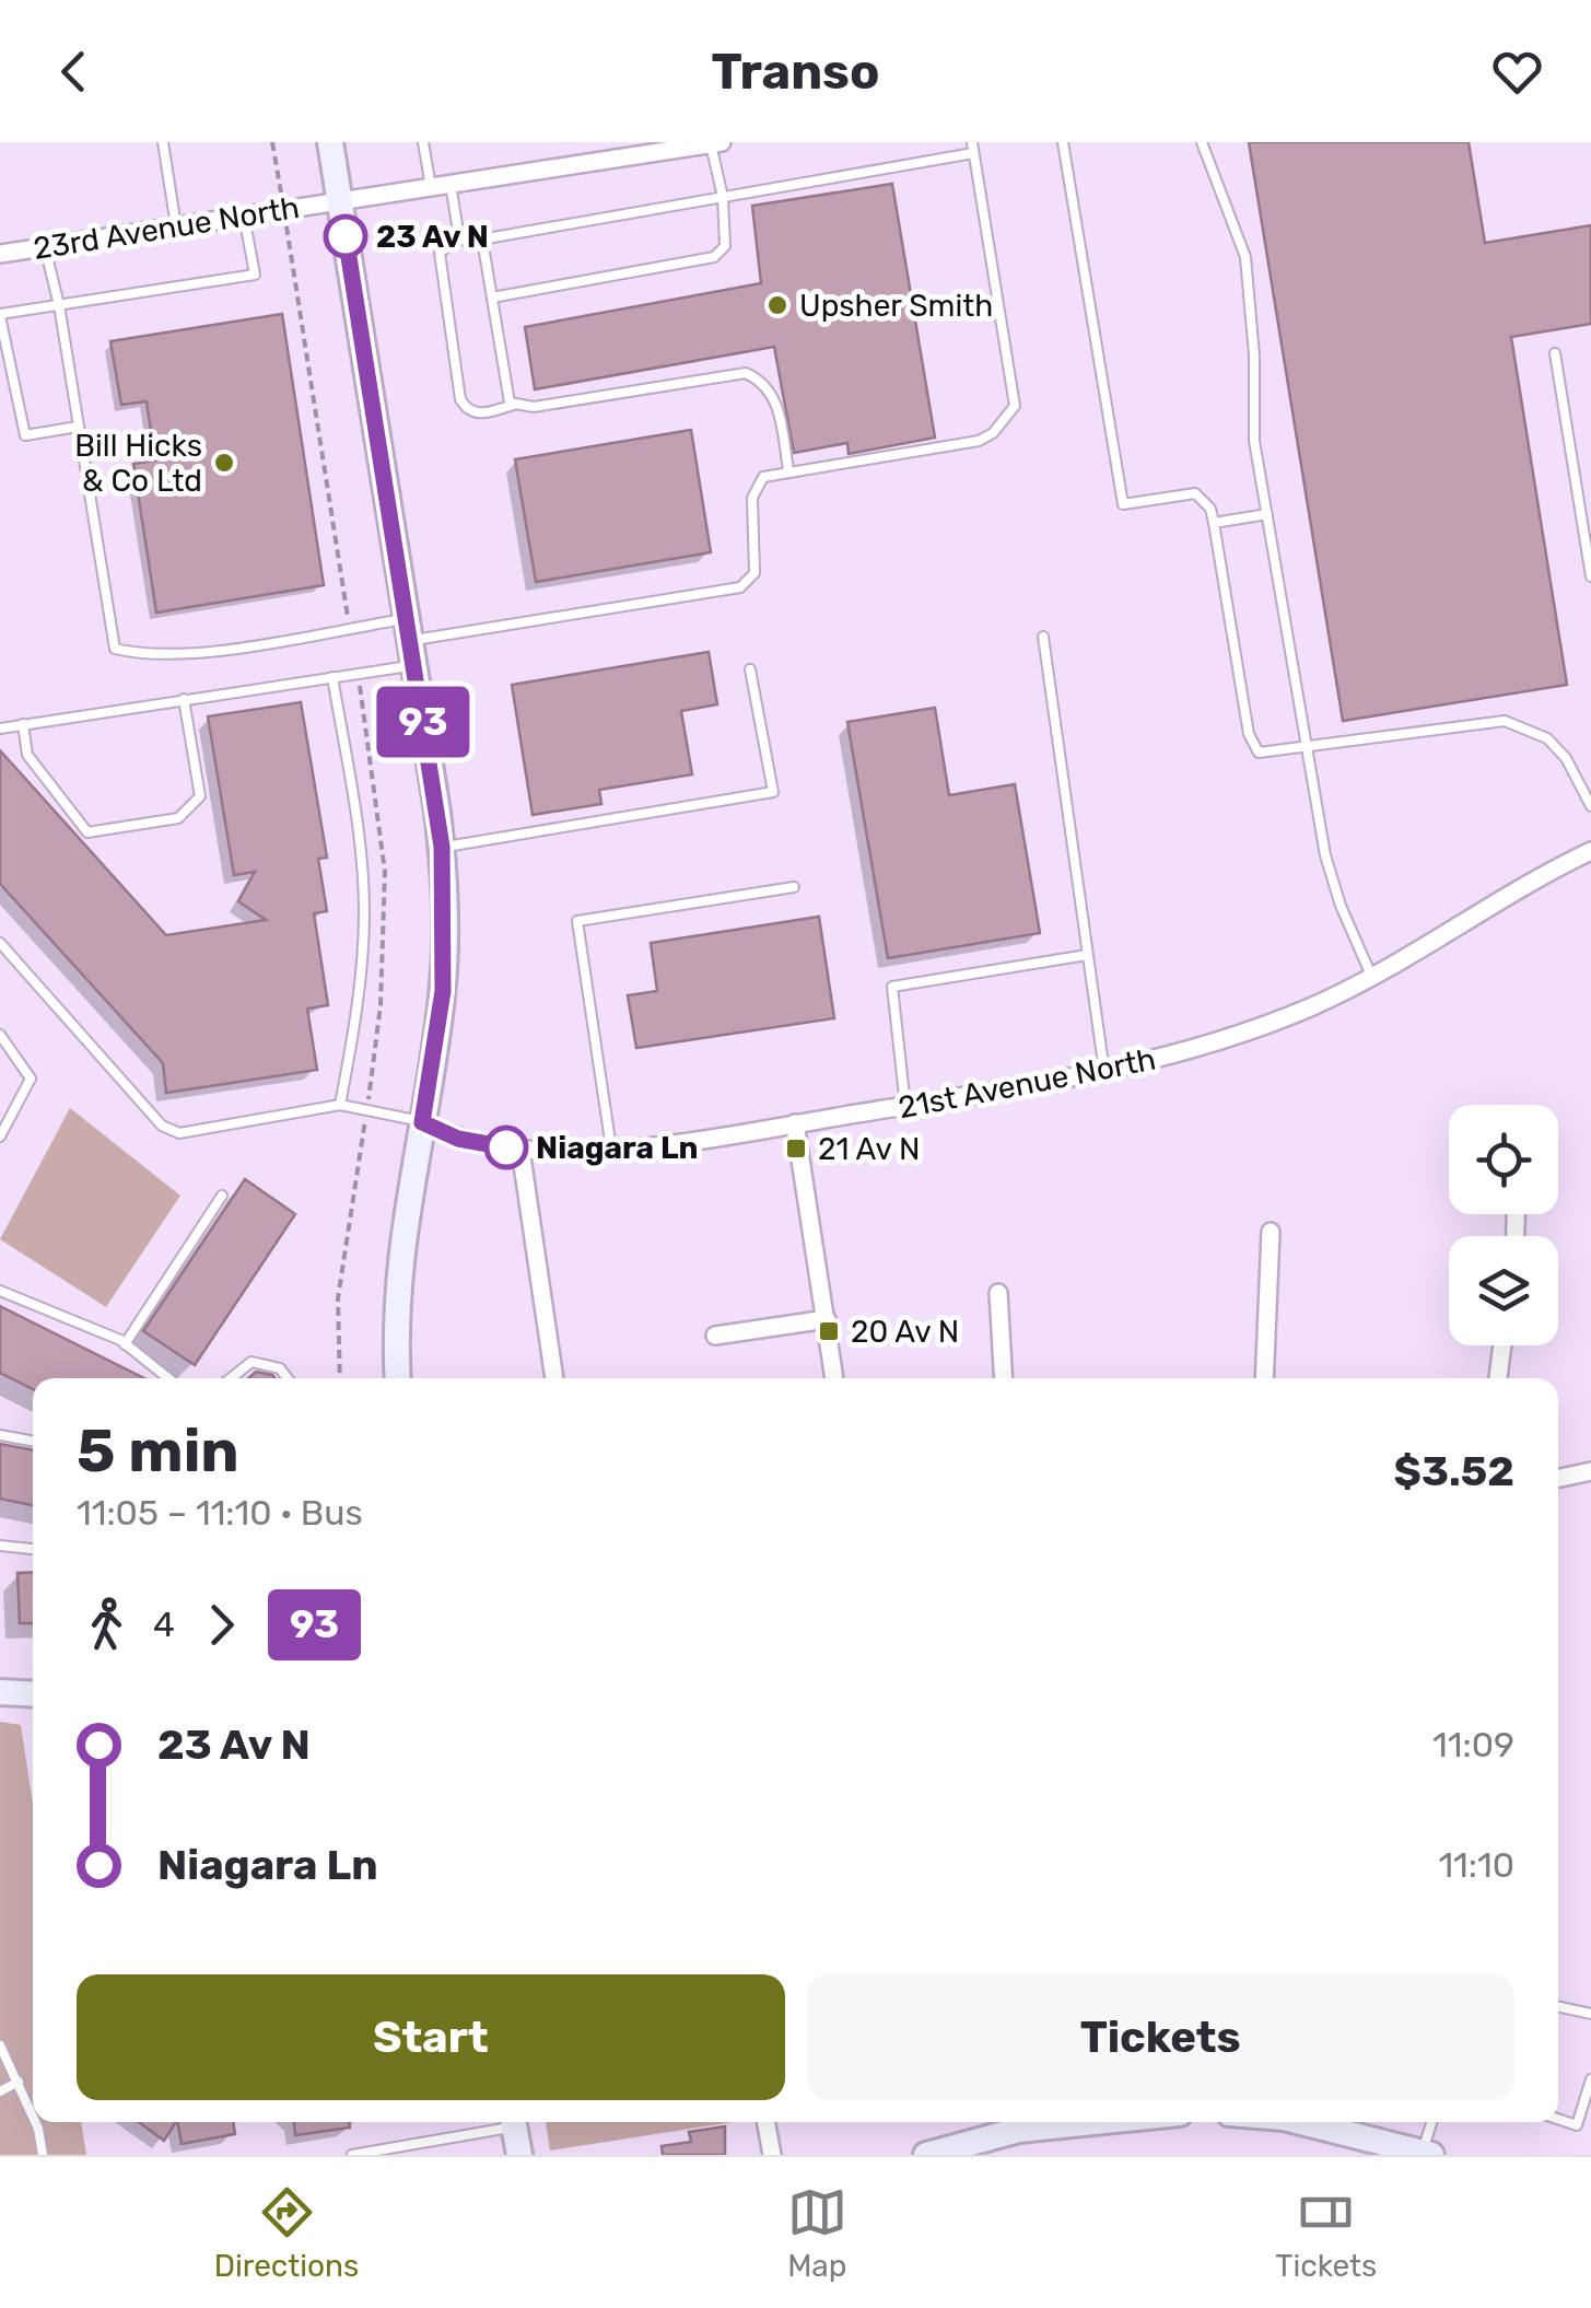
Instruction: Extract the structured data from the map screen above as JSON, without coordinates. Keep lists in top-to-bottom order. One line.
{"streets":{"street":["23rd Avenue North","21st Avenue North"]},"places":{"other":["23 Av N","Upsher Smith","Bill Hicks & Co Ltd","Niagara Ln"],"transit":["21 Av N","20 Av N"]},"lines":["bus line 93"],"page":{"header":"Transo","on_map":"93","heading":["5 min","11:05 – 11:10 · Bus","$3.52"],"legs":["4","93"],"list":[{"name":"23 Av N","value":"11:09"},{"name":"Niagara Ln","value":"11:10"}],"buttons":["Start","Tickets"],"tabs":["Directions","Map","Tickets"]}}
